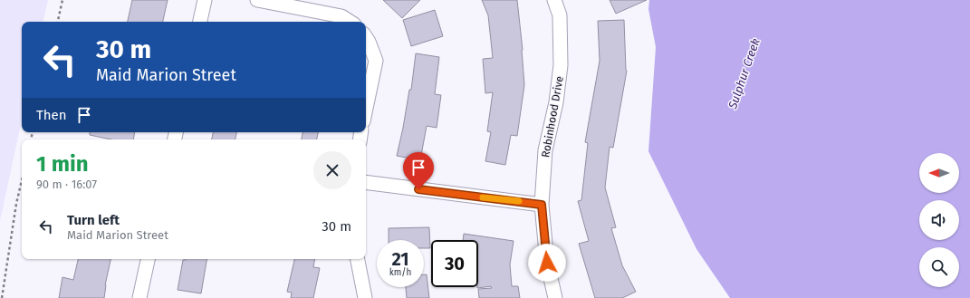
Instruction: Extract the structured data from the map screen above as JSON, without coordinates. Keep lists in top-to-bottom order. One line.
{"streets":{"street":["Robinhood Drive"]},"water":["Sulphur Creek"],"north":"left","page":{"turn":["30 m","Maid Marion Street"],"then":"Then","heading":["1 min","90 m · 16:07"],"list":[{"name":"Turn left","note":"Maid Marion Street","value":"30 m"}],"speed":"21 km/h","limit":"30"}}
